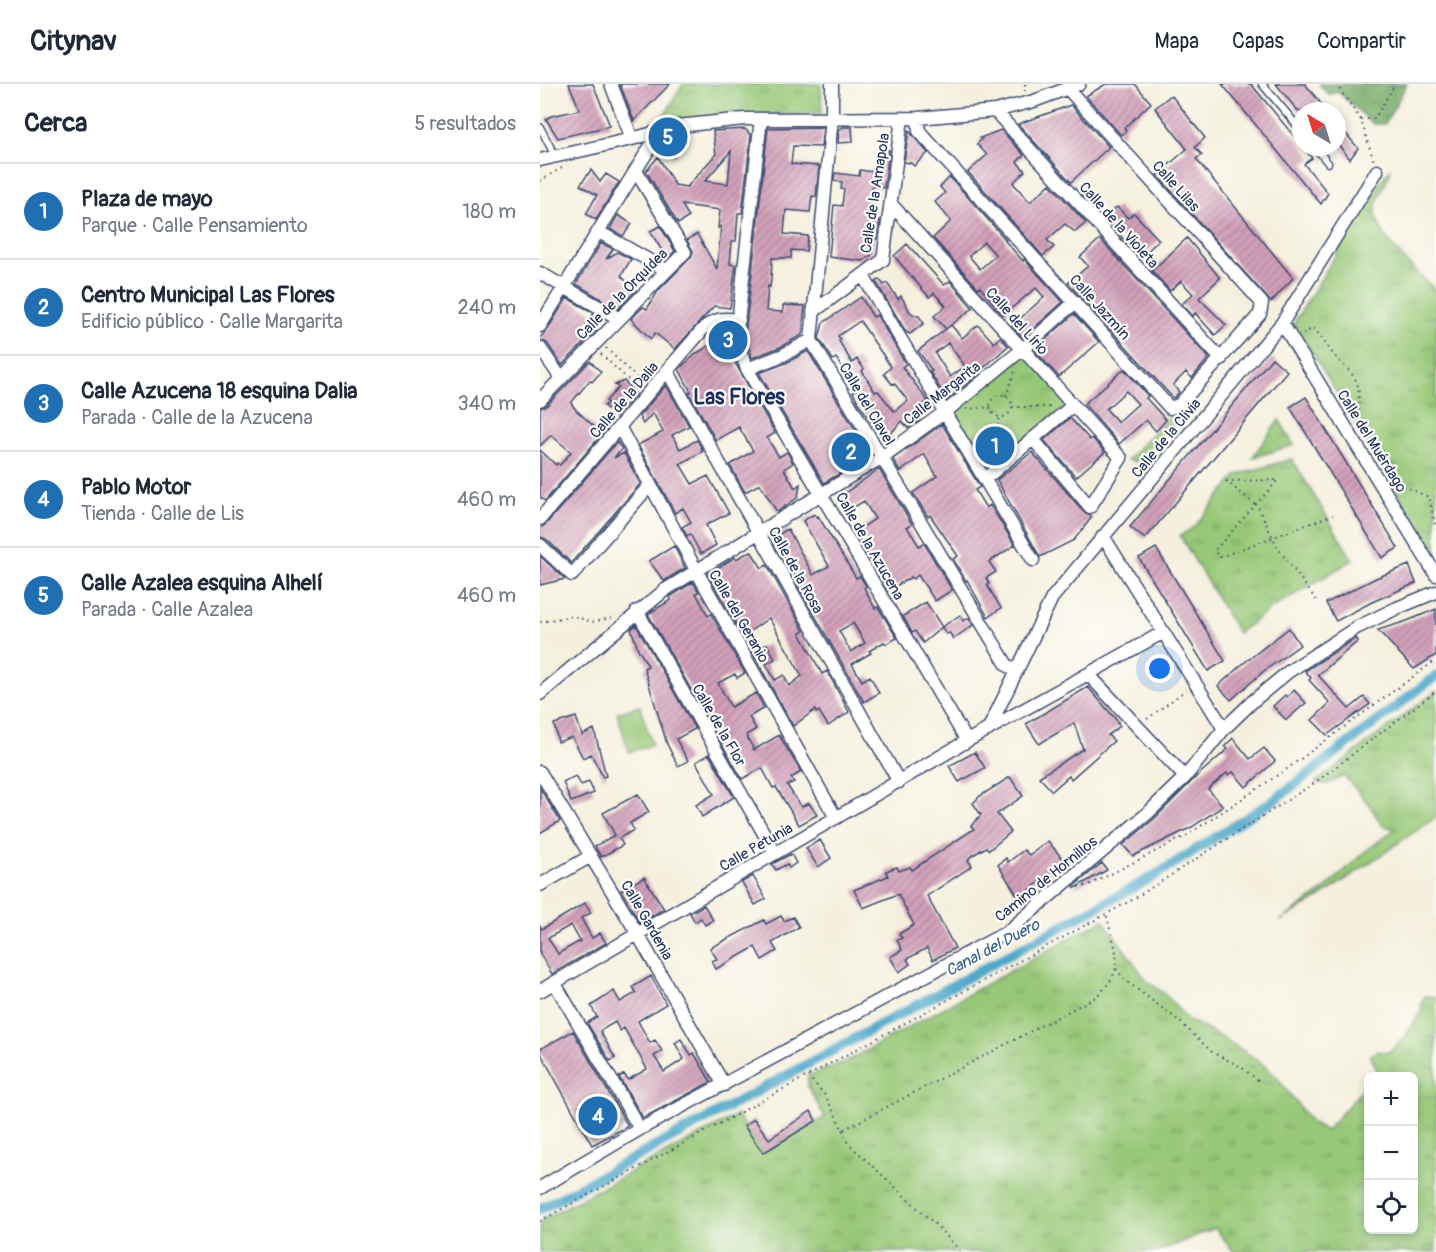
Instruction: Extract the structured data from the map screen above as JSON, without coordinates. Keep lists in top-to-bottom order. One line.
{"streets":{"street":["Calle Lilas","Calle de la Amapola","Calle de la Violeta","Calle de la Orquídea","Calle Jazmín","Calle del Lírio","Calle Margarita","Calle de la Dalia","Calle del Clavel","Calle de la Clivia","Calle del Muérdago","Calle de la Azucena","Calle de la Rosa","Calle del Geranio","Calle de la Flor","Calle Petunia","Camino de Hornillos","Calle Gardenia"]},"crossings":[["Calle Lilas","Calle Jazmín"],["Calle de la Amapola","Calle del Lírio"],["Calle de la Violeta","Calle Jazmín"],["Calle Jazmín","Calle Margarita"],["Calle del Lírio","Calle Margarita"],["Calle Margarita","Calle del Clavel"],["Calle Margarita","Calle de la Azucena"],["Calle Margarita","Calle de la Rosa"],["Calle Margarita","Calle del Geranio"],["Calle de la Dalia","Calle de la Azucena"],["Calle de la Dalia","Calle de la Rosa"],["Calle de la Dalia","Calle del Geranio"],["Calle del Clavel","Calle de la Clivia"],["Calle de la Clivia","Calle del Muérdago"],["Calle de la Clivia","Calle Petunia"],["Calle de la Azucena","Calle Petunia"],["Calle de la Rosa","Calle Petunia"],["Calle del Geranio","Calle Petunia"],["Calle de la Flor","Calle Petunia"],["Calle Petunia","Calle Gardenia"],["Camino de Hornillos","Calle Gardenia"]],"districts":["Las Flores"],"water":["Canal del Duero"],"north":"top left","page":{"header":"Citynav","nav":["Mapa","Capas","Compartir"],"heading":["Cerca","5 resultados"],"pins":["5","3","1","2","4"],"list":[{"mark":"1","name":"Plaza de mayo","note":"Parque · Calle Pensamiento","value":"180 m"},{"mark":"2","name":"Centro Municipal Las Flores","note":"Edificio público · Calle Margarita","value":"240 m"},{"mark":"3","name":"Calle Azucena 18 esquina Dalia","note":"Parada · Calle de la Azucena","value":"340 m"},{"mark":"4","name":"Pablo Motor","note":"Tienda · Calle de Lis","value":"460 m"},{"mark":"5","name":"Calle Azalea esquina Alhelí","note":"Parada · Calle Azalea","value":"460 m"}],"map_buttons":["+","−"]}}
